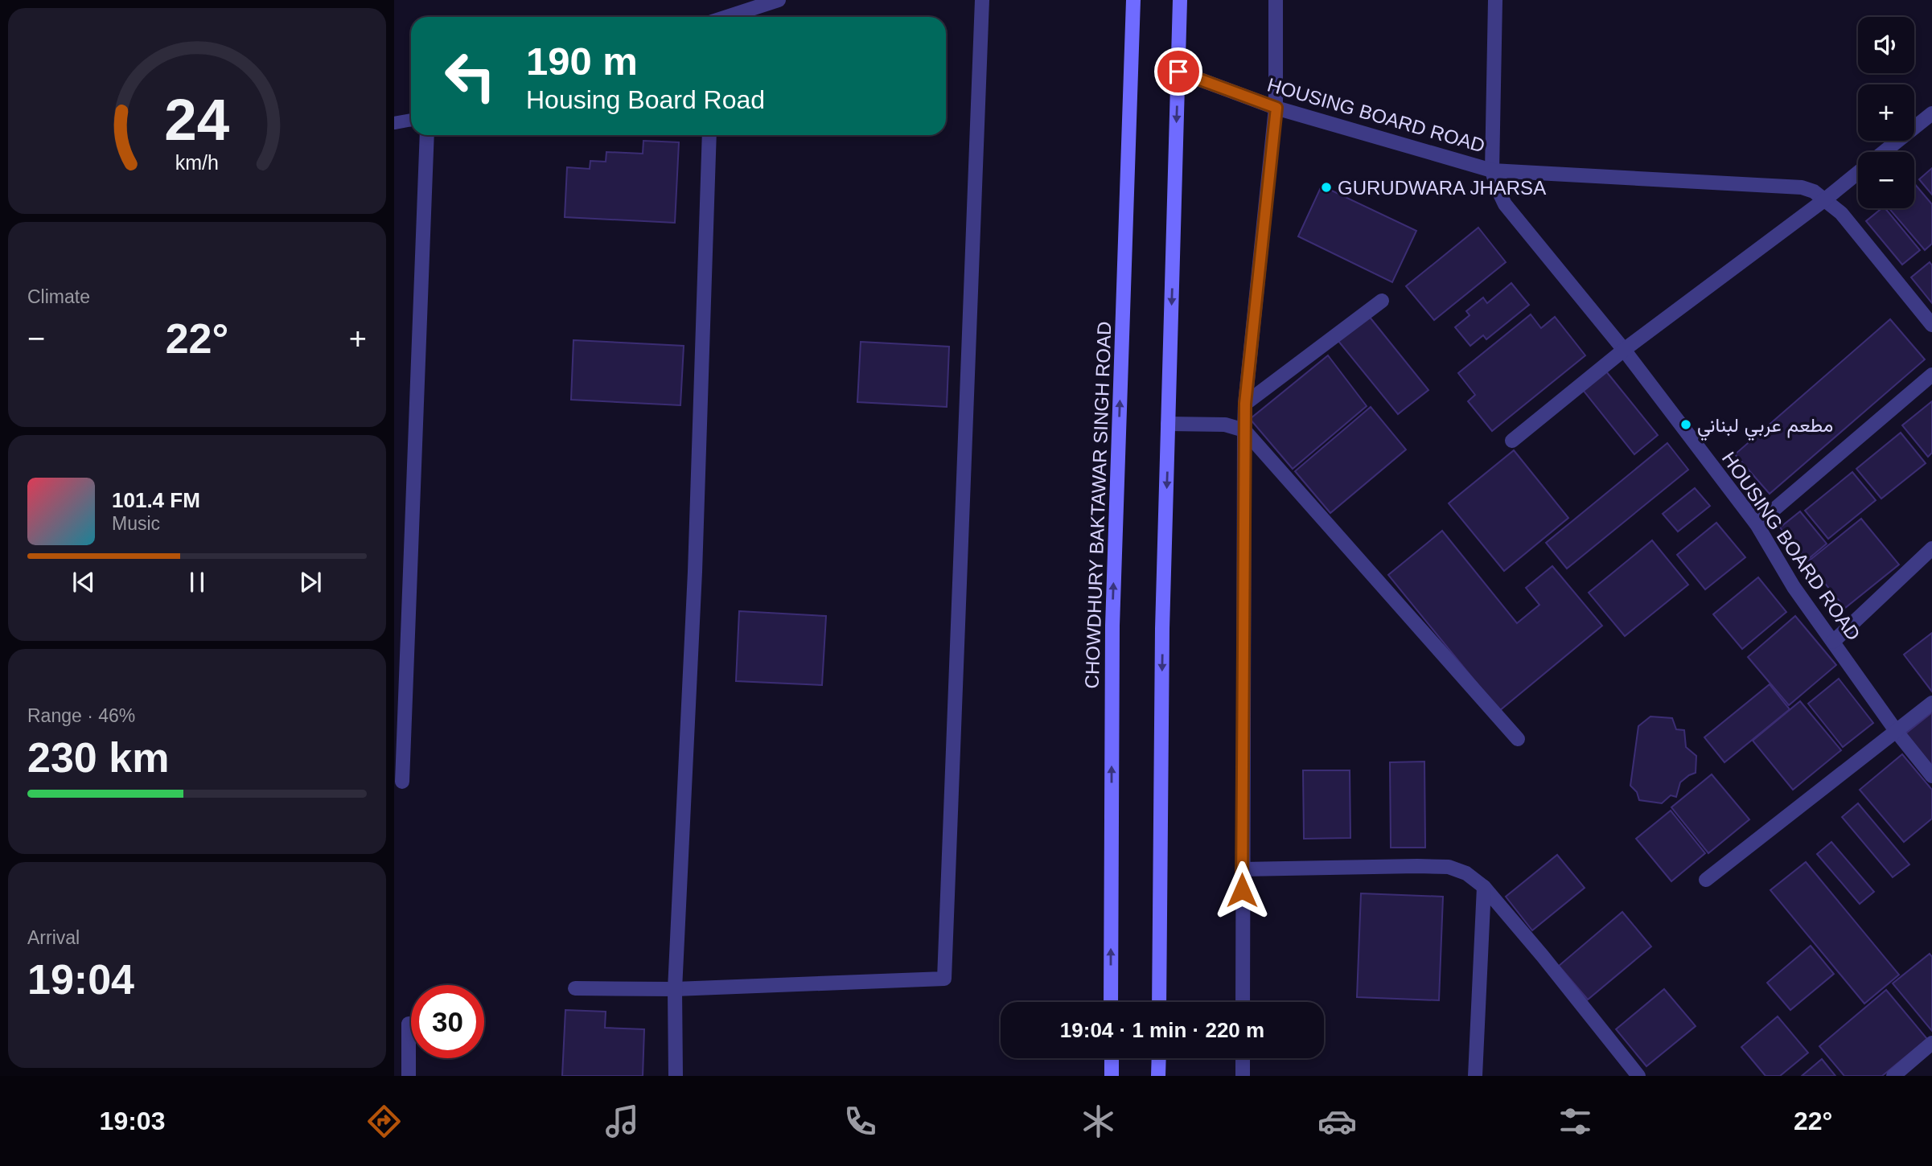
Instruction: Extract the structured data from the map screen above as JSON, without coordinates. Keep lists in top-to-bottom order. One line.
{"streets":{"main road":["CHOWDHURY BAKTAWAR SINGH ROAD"],"street":["HOUSING BOARD ROAD"]},"places":["GURUDWARA JHARSA","مطعم عربي لبناني"],"page":{"map_buttons":["+","−"],"turn":["190 m","Housing Board Road"],"tile":["Climate",["Range · 46%","230 km"],["Arrival","19:04"]],"heat":["−","22°","+"],"song":["101.4 FM","Music"],"limit":"30","trip":"19:04 · 1 min · 220 m","tabs":["19:03","22°"],"gauge":["24","km/h"]}}
